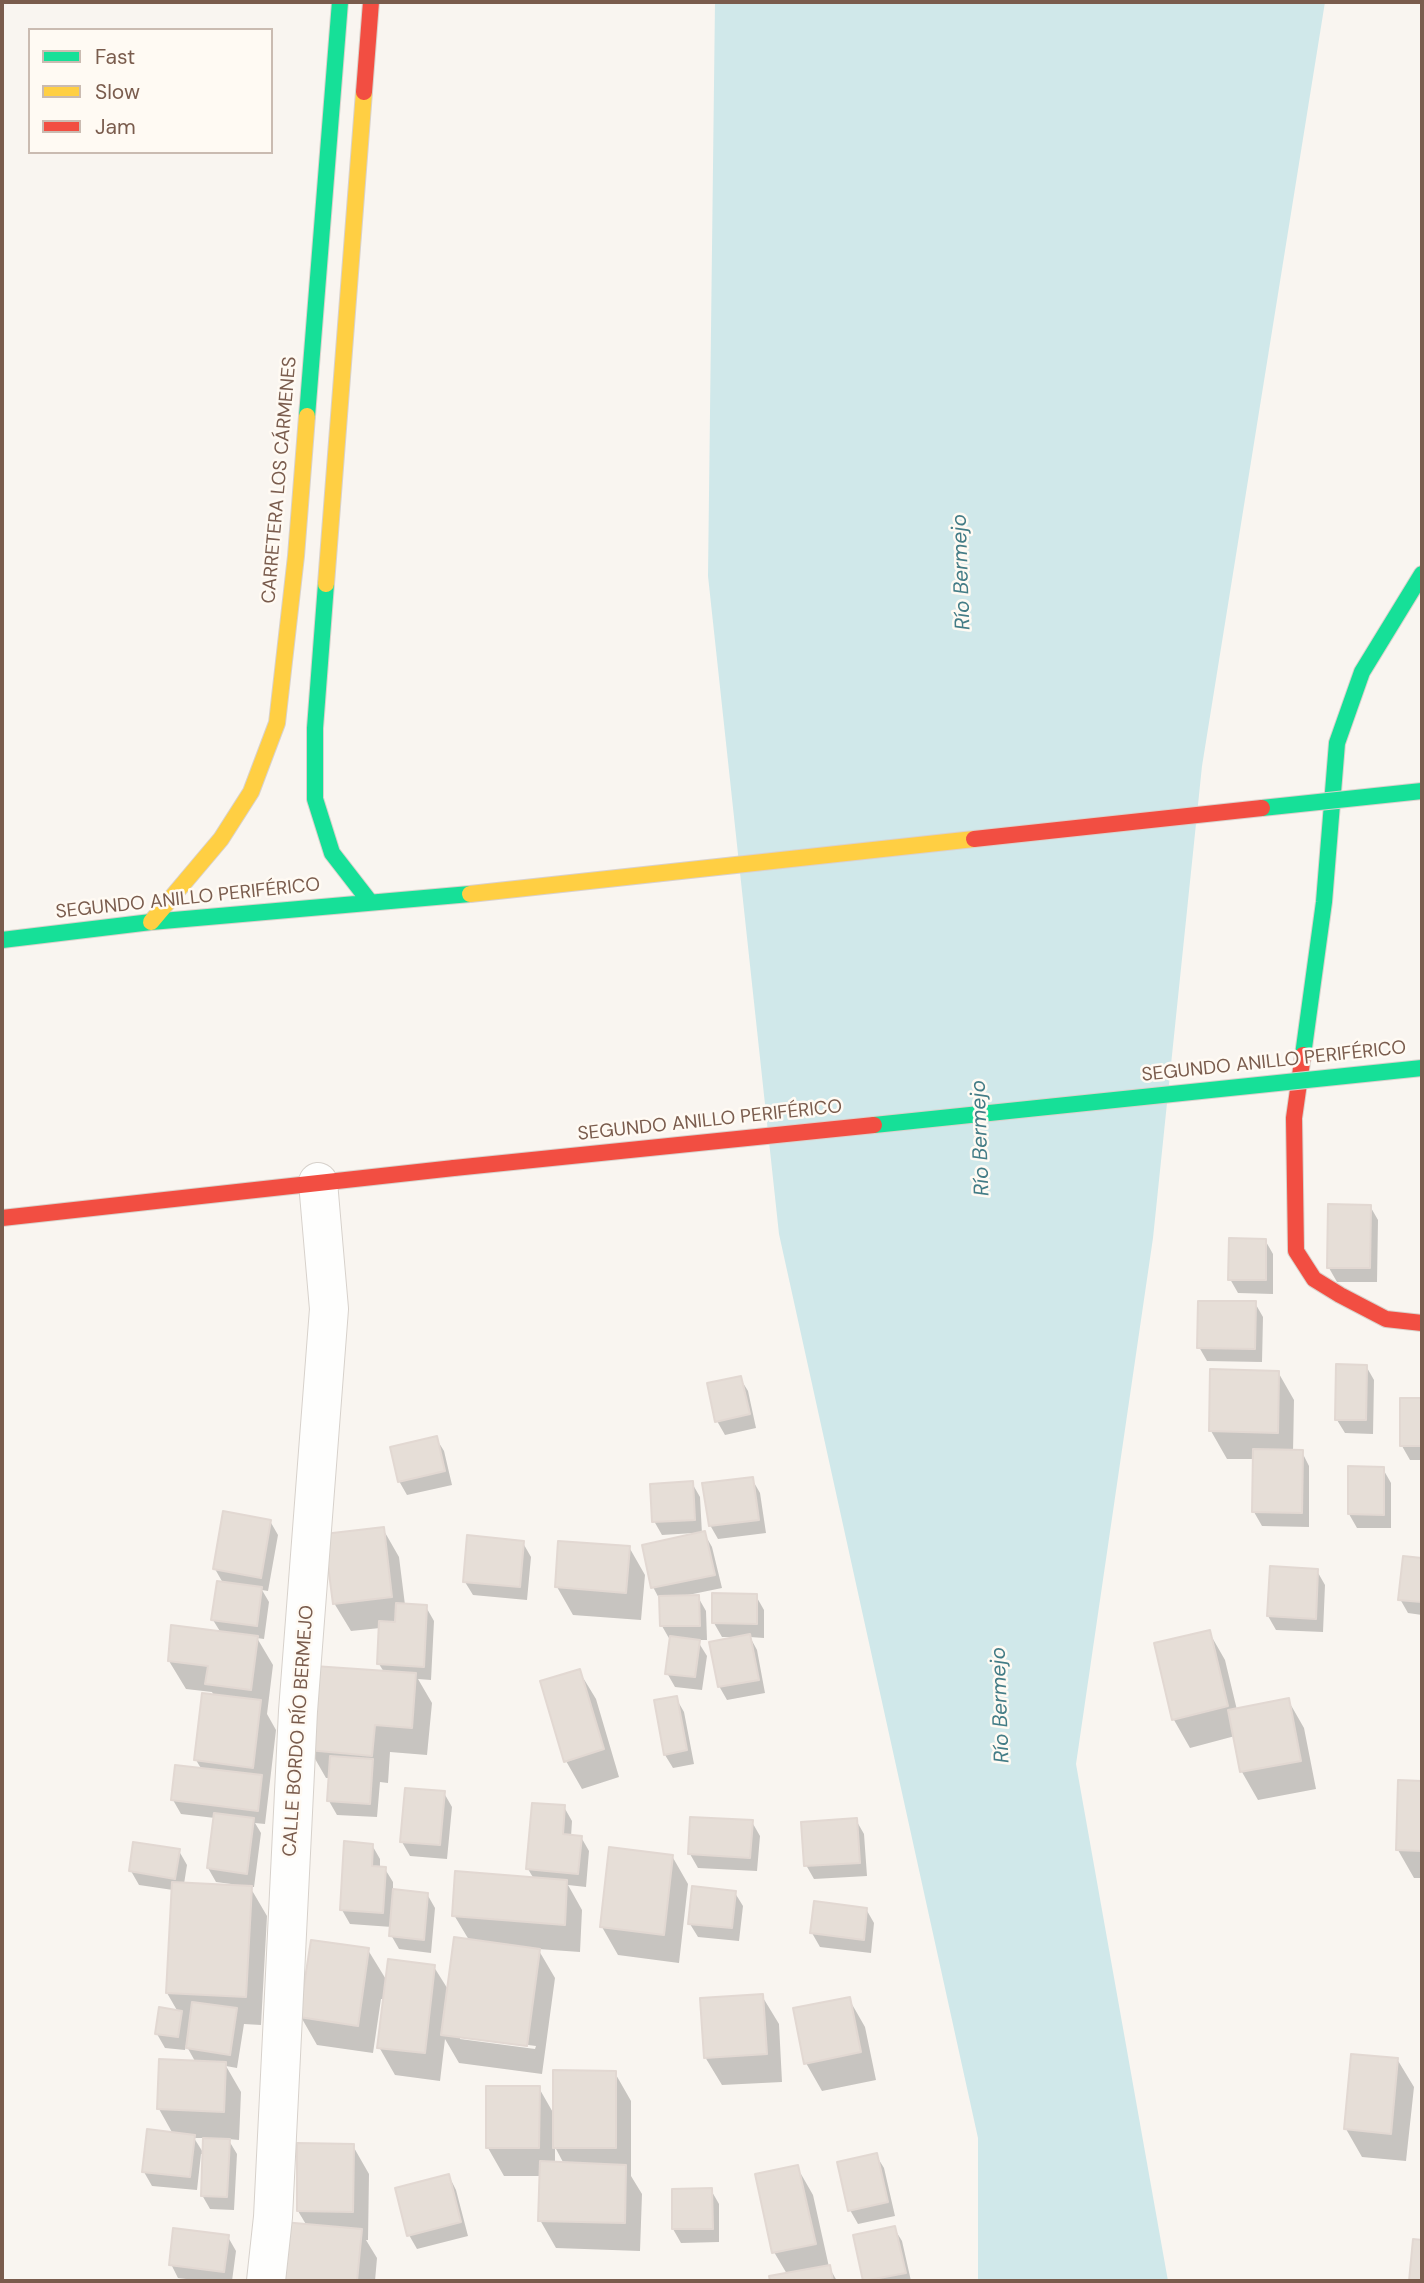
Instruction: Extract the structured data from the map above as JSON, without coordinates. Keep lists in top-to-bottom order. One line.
{"streets":{"main road":["CARRETERA LOS CÁRMENES","SEGUNDO ANILLO PERIFÉRICO"],"street":["CALLE BORDO RÍO BERMEJO"]},"crossings":[["CARRETERA LOS CÁRMENES","SEGUNDO ANILLO PERIFÉRICO"],["SEGUNDO ANILLO PERIFÉRICO","CALLE BORDO RÍO BERMEJO"]],"water":["Río Bermejo"],"legend":["Fast","Slow","Jam"]}
